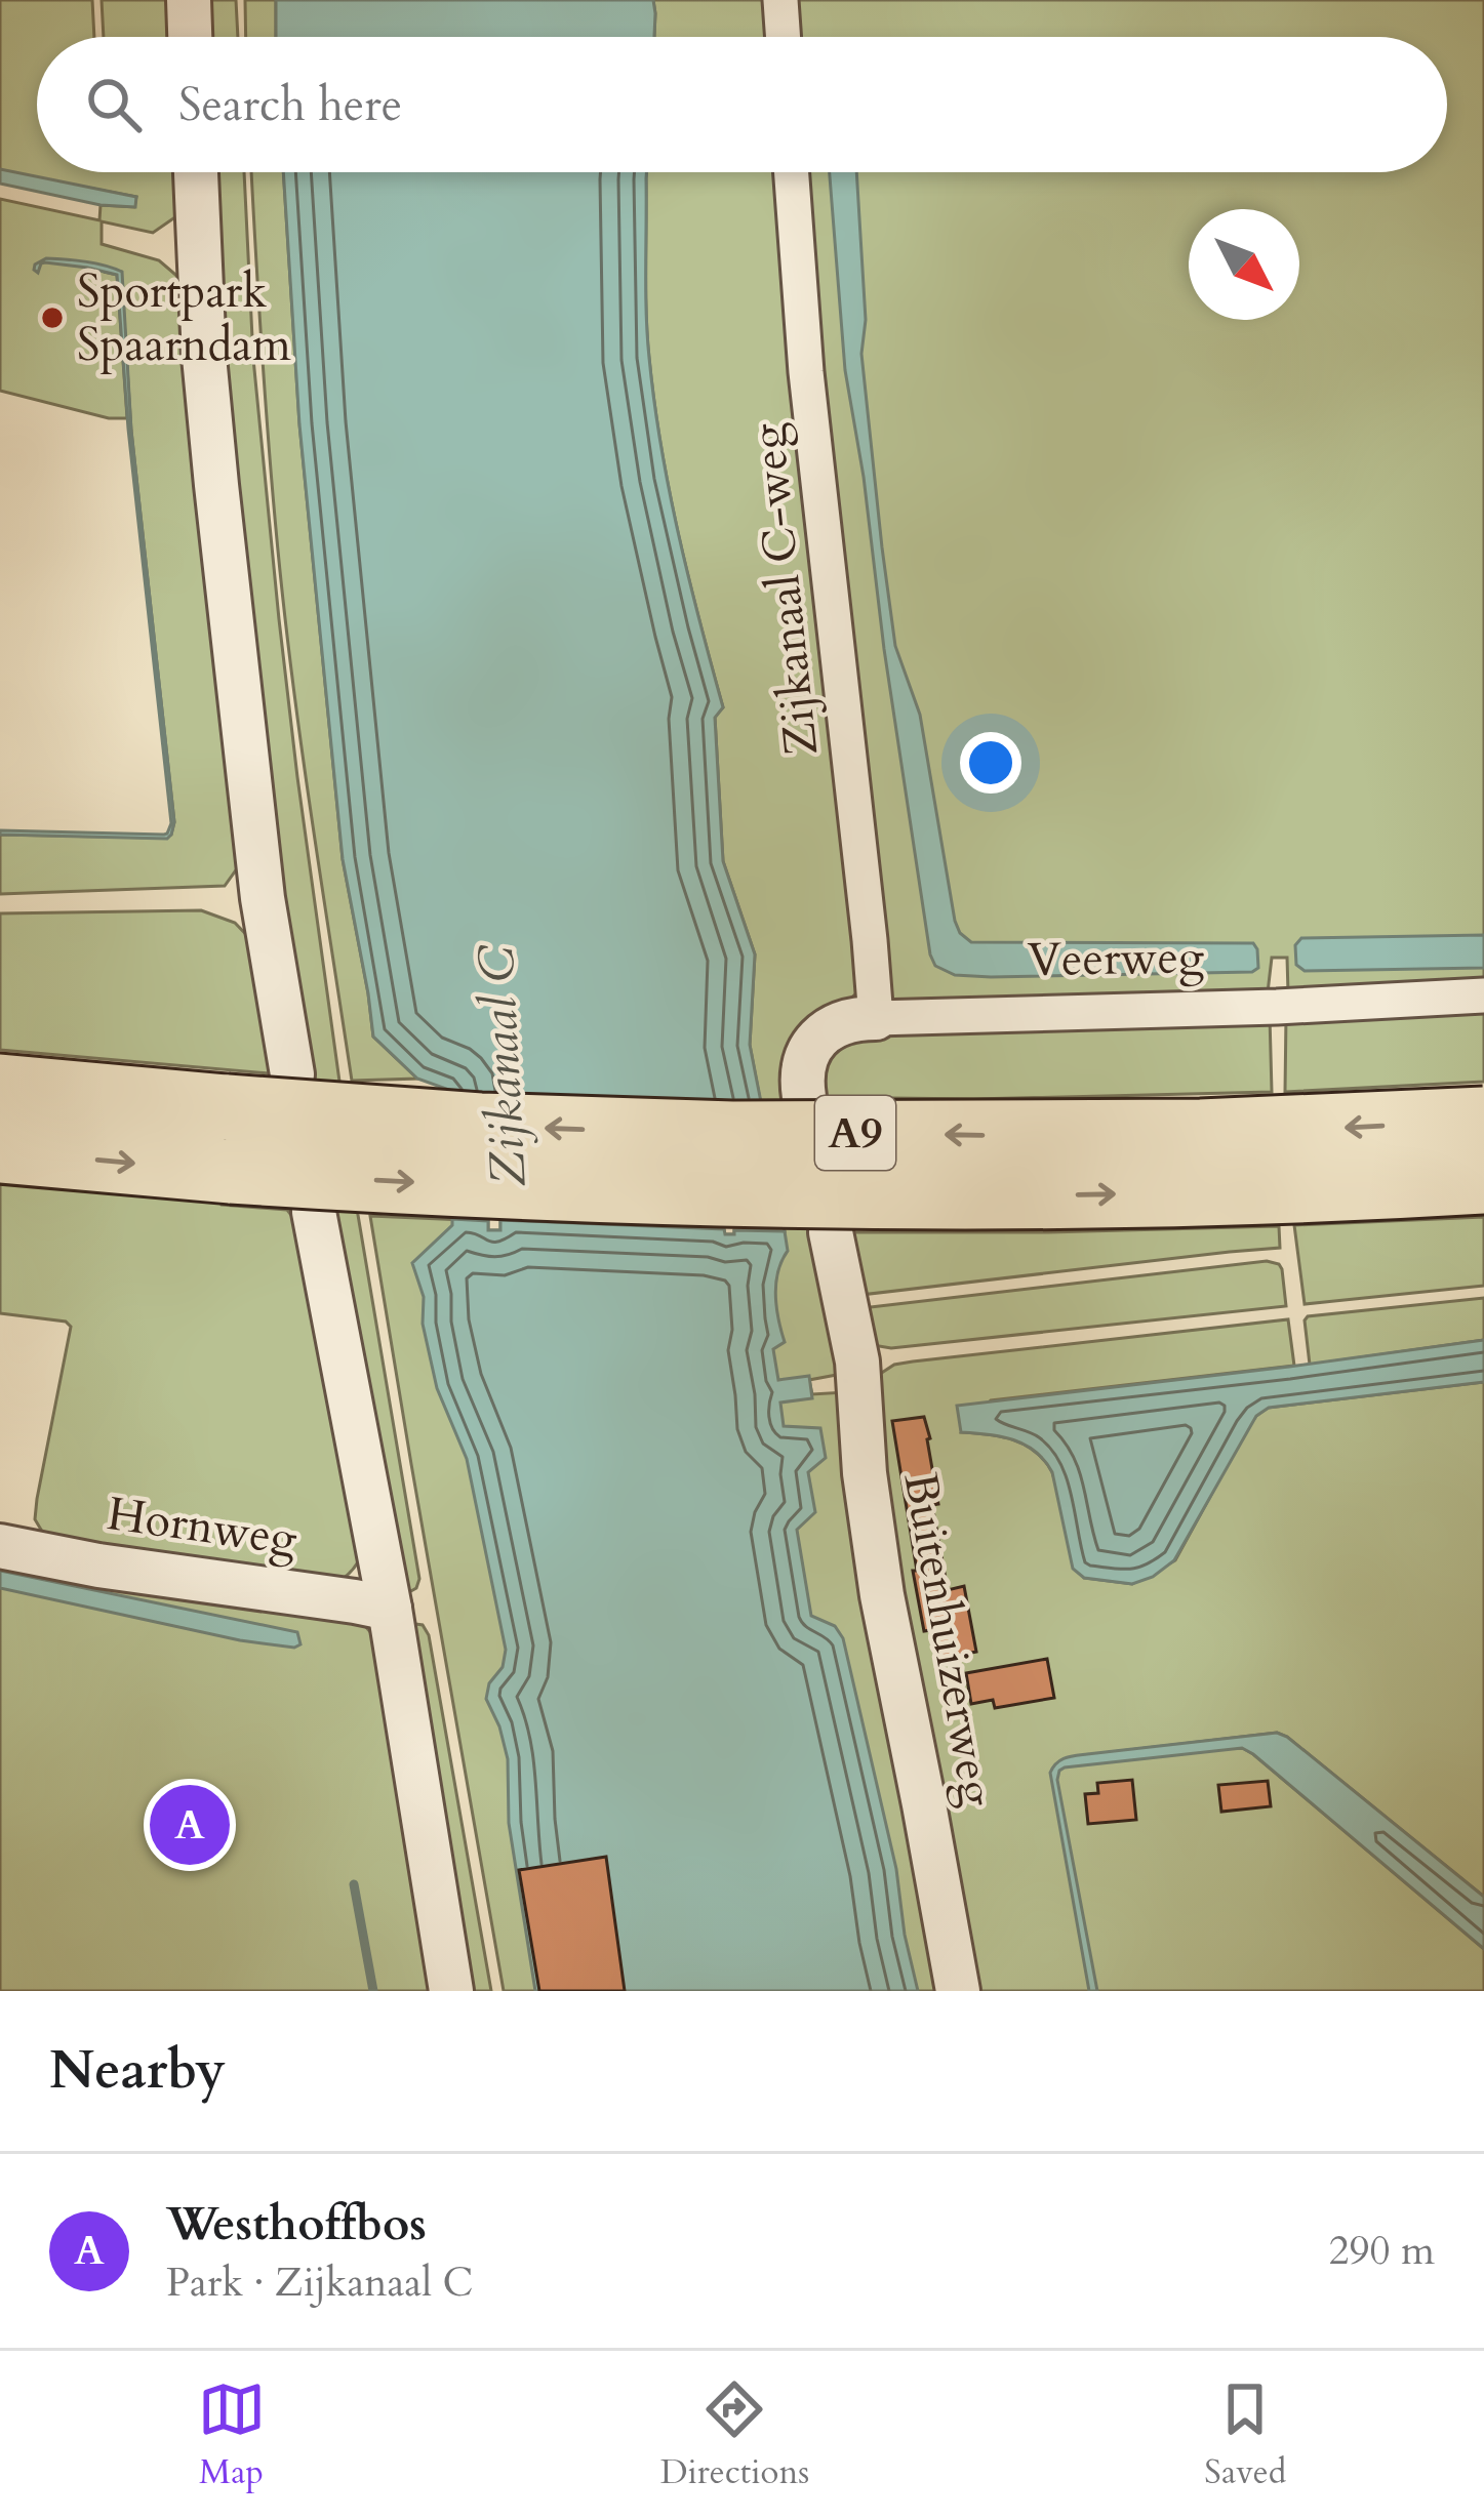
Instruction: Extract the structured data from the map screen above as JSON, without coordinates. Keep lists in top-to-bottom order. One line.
{"streets":{"highway":["A9"],"street":["Zijkanaal C-weg","Veerweg","Hornweg","Buitenhuizerweg"]},"crossings":[["Zijkanaal C-weg","Veerweg"]],"water":["Zijkanaal C"],"places":["Sportpark Spaarndam"],"north":"bottom right","page":{"search":"Search here","pins":"A","heading":"Nearby","list":[{"mark":"A","name":"Westhoffbos","note":"Park · Zijkanaal C","value":"290 m"}],"nav":["Map","Directions","Saved"]}}
